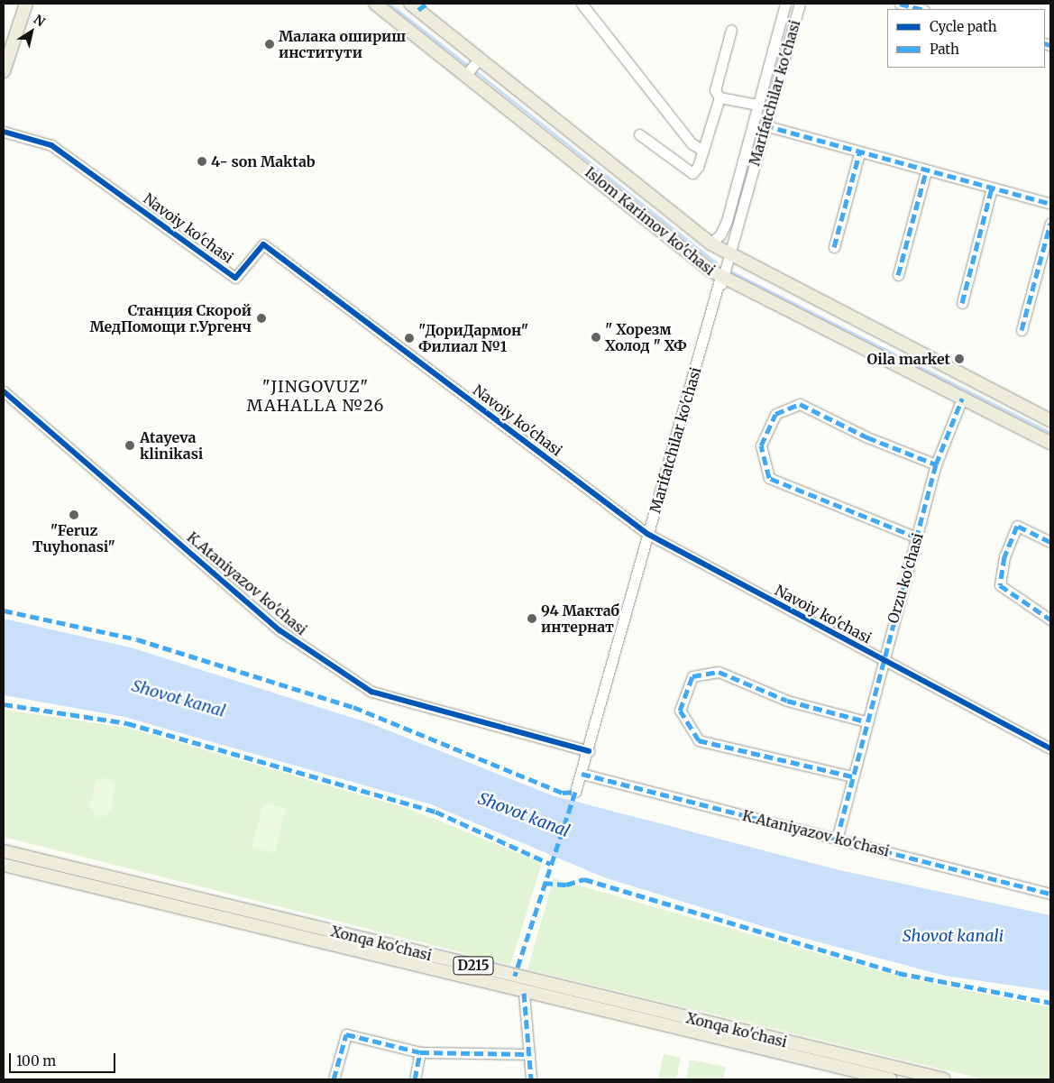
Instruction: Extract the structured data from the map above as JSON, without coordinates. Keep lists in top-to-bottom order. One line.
{"streets":{"main road":["Islom Karimov ko'chasi","Xonqa ko'chasi","D215"],"street":["Marifatchilar ko'chasi","Navoiy ko'chasi","Orzu ko'chasi","K.Ataniyazov ko'chasi"]},"crossings":[["Marifatchilar ko'chasi","Islom Karimov ko'chasi"],["Marifatchilar ko'chasi","Navoiy ko'chasi"],["Marifatchilar ko'chasi","K.Ataniyazov ko'chasi"],["Islom Karimov ko'chasi","Orzu ko'chasi"],["Navoiy ko'chasi","Orzu ko'chasi"],["Orzu ko'chasi","K.Ataniyazov ko'chasi"]],"districts":["\"JINGOVUZ\" MAHALLA №26"],"water":["Shovot kanal","Shovot kanali"],"places":["Малака ошириш институти","4- son Maktab","Станция Скорой МедПомощи г.Ургенч","\" Хорезм Холод \" ХФ","\"ДориДармон\" Филиал №1","Oila market","Atayeva klinikasi","\"Feruz Tuyhonasi\"","94 Мактаб интернат"],"legend":["Cycle path","Path"],"scale_bar":"100 m","north":"top right"}
